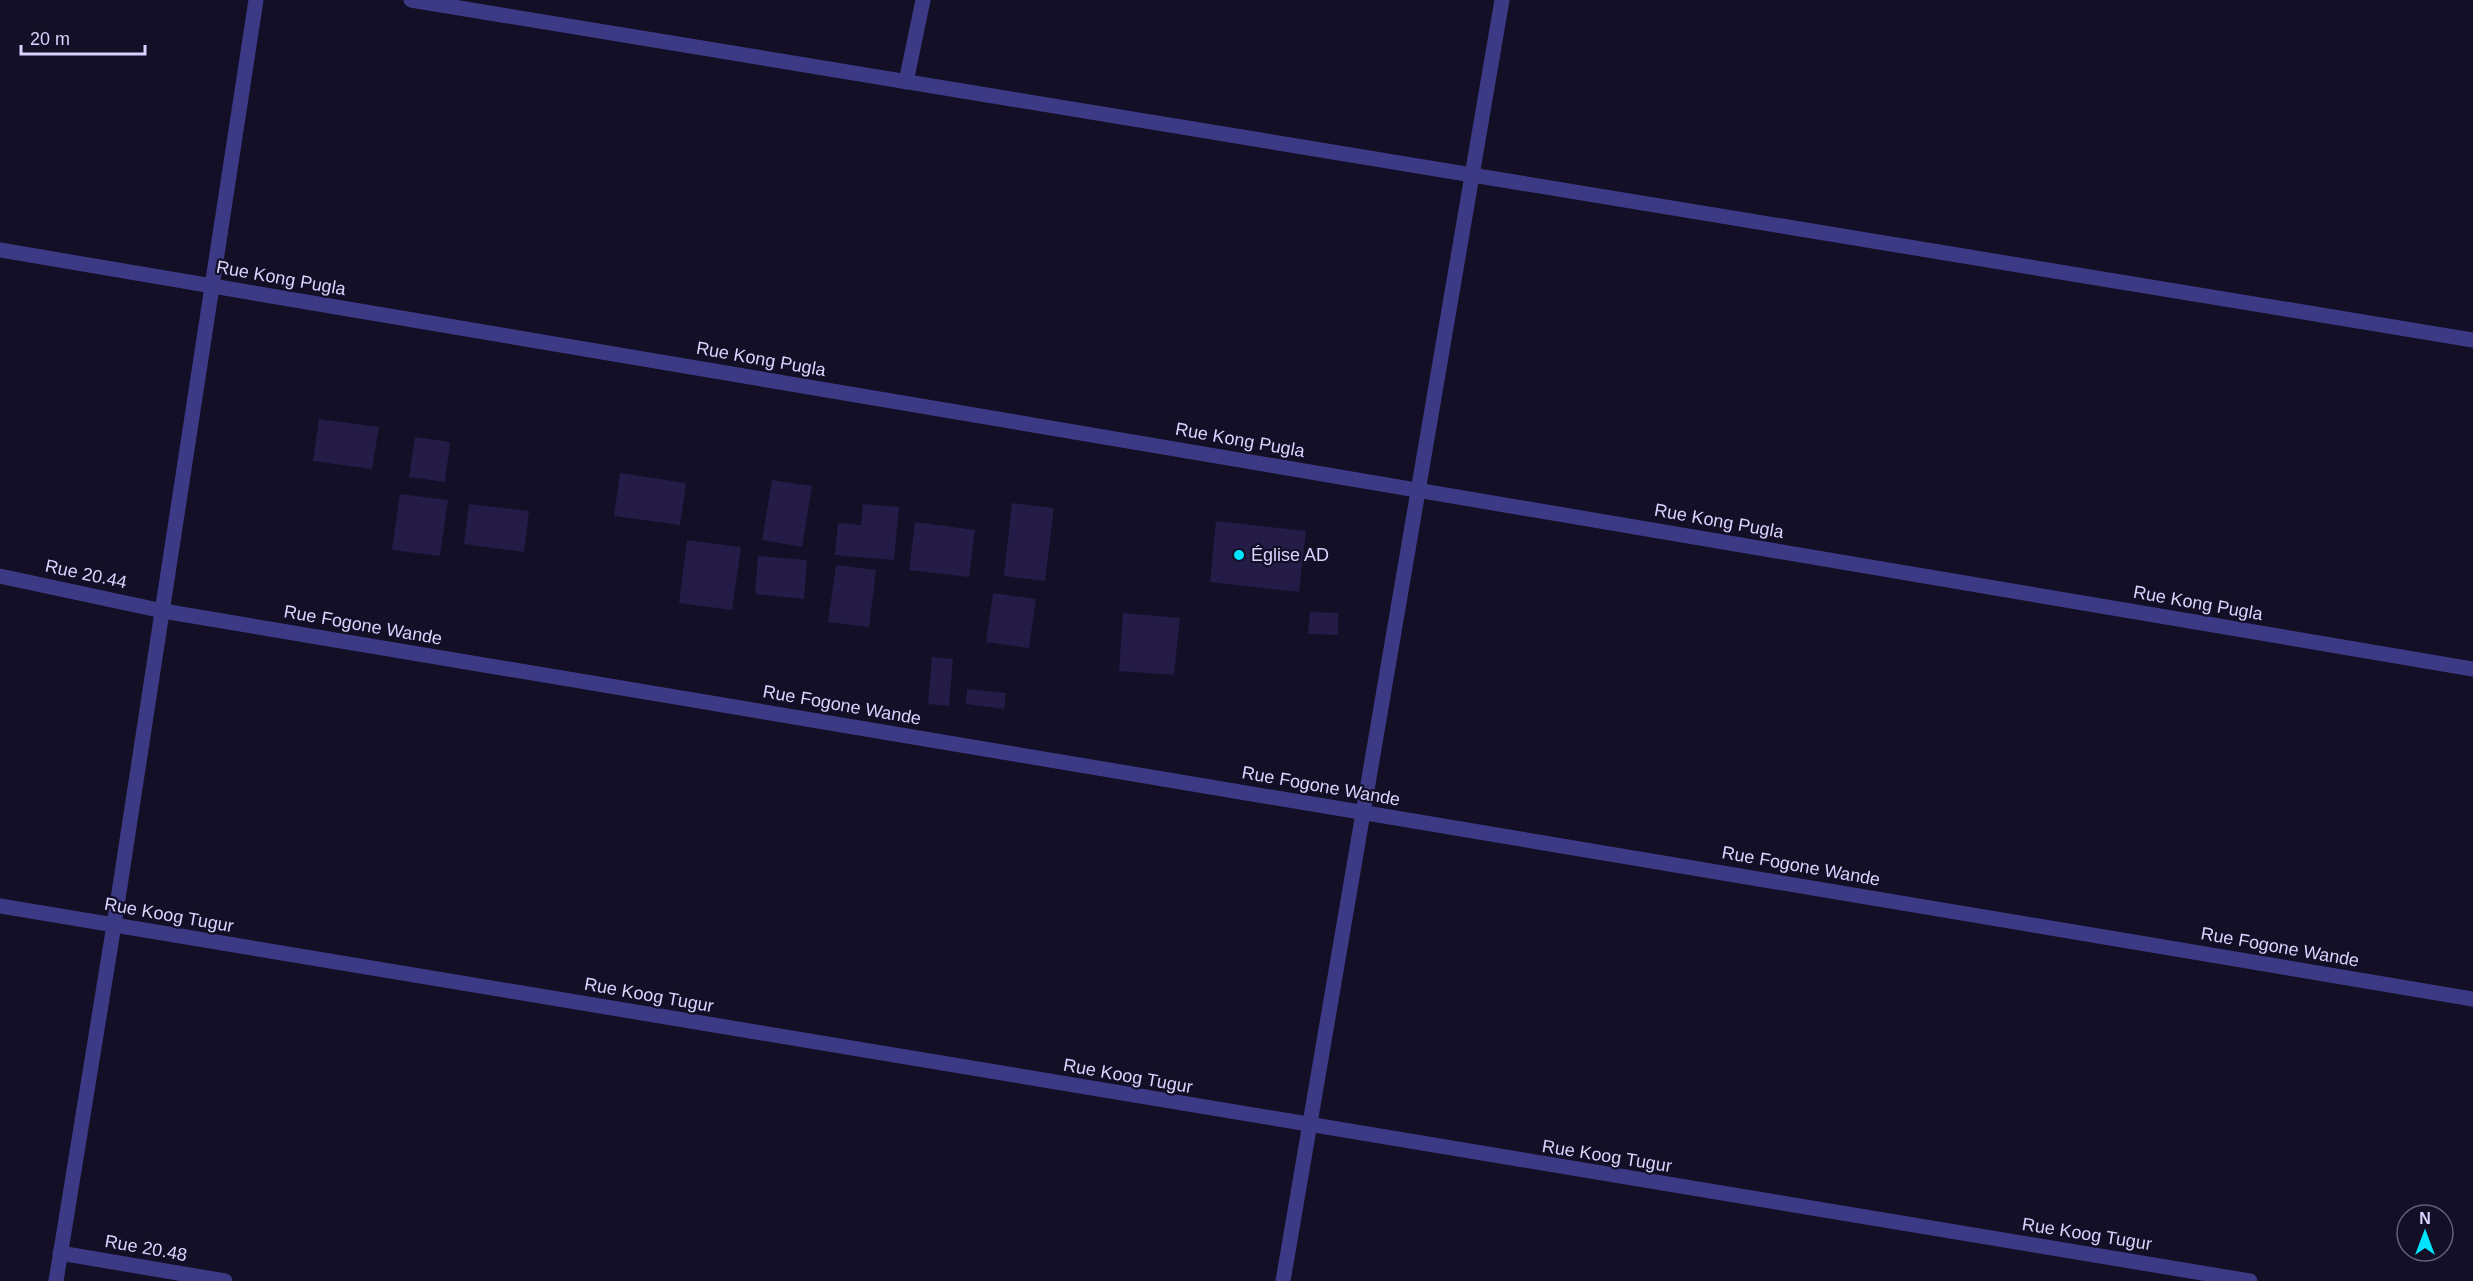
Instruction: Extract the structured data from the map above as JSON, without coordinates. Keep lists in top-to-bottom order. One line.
{"streets":{"street":["Rue Kong Pugla","Rue 20.44","Rue Fogone Wande","Rue Koog Tugur","Rue 20.48"]},"crossings":[["Rue 20.44","Rue Fogone Wande"]],"places":["Église AD"],"scale_bar":"20 m","north":"top"}
